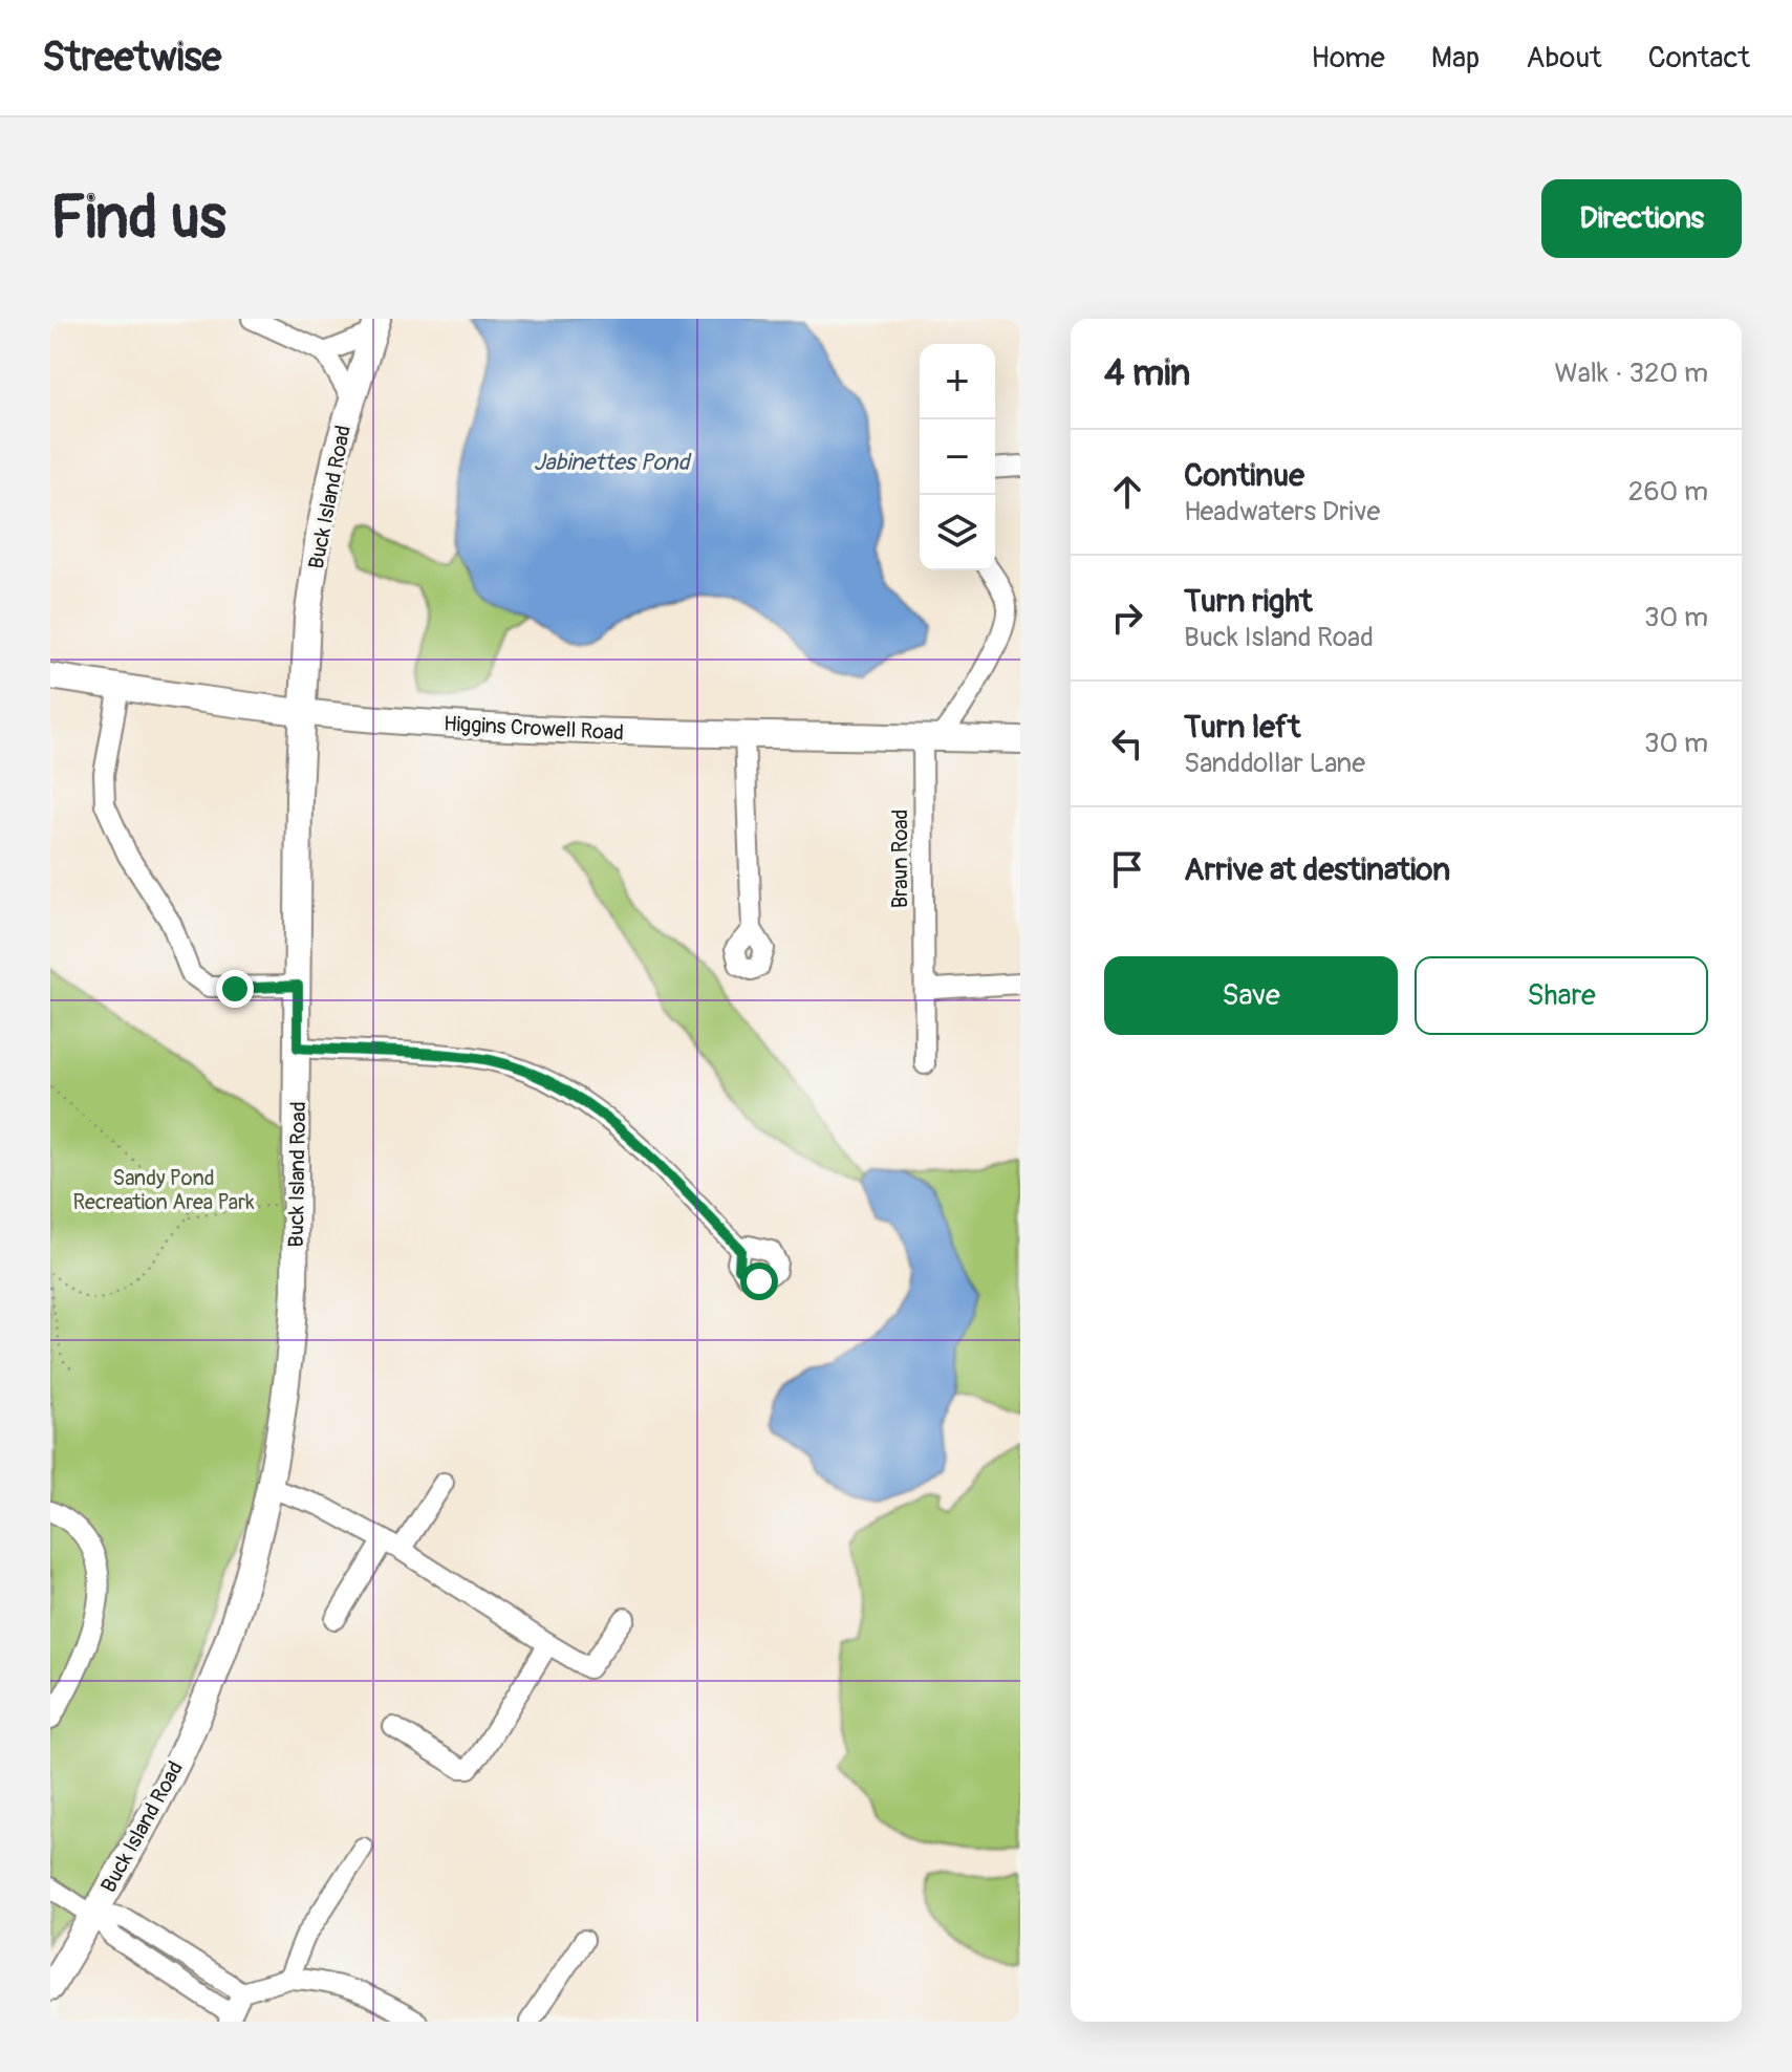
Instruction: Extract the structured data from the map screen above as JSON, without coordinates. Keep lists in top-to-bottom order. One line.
{"streets":{"main road":["Buck Island Road","Higgins Crowell Road"],"street":["Braun Road"]},"crossings":[["Buck Island Road","Higgins Crowell Road"],["Higgins Crowell Road","Braun Road"]],"water":["Jabinettes Pond"],"parks":["Sandy Pond Recreation Area Park"],"page":{"header":"Streetwise","nav":["Home","Map","About","Contact"],"buttons":["Directions",["Save","Share"]],"title":"Find us","heading":["4 min","Walk · 320 m"],"map_buttons":["+","−"],"list":[["Continue","Headwaters Drive","260 m"],["Turn right","Buck Island Road","30 m"],["Turn left","Sanddollar Lane","30 m"],"Arrive at destination"]}}
